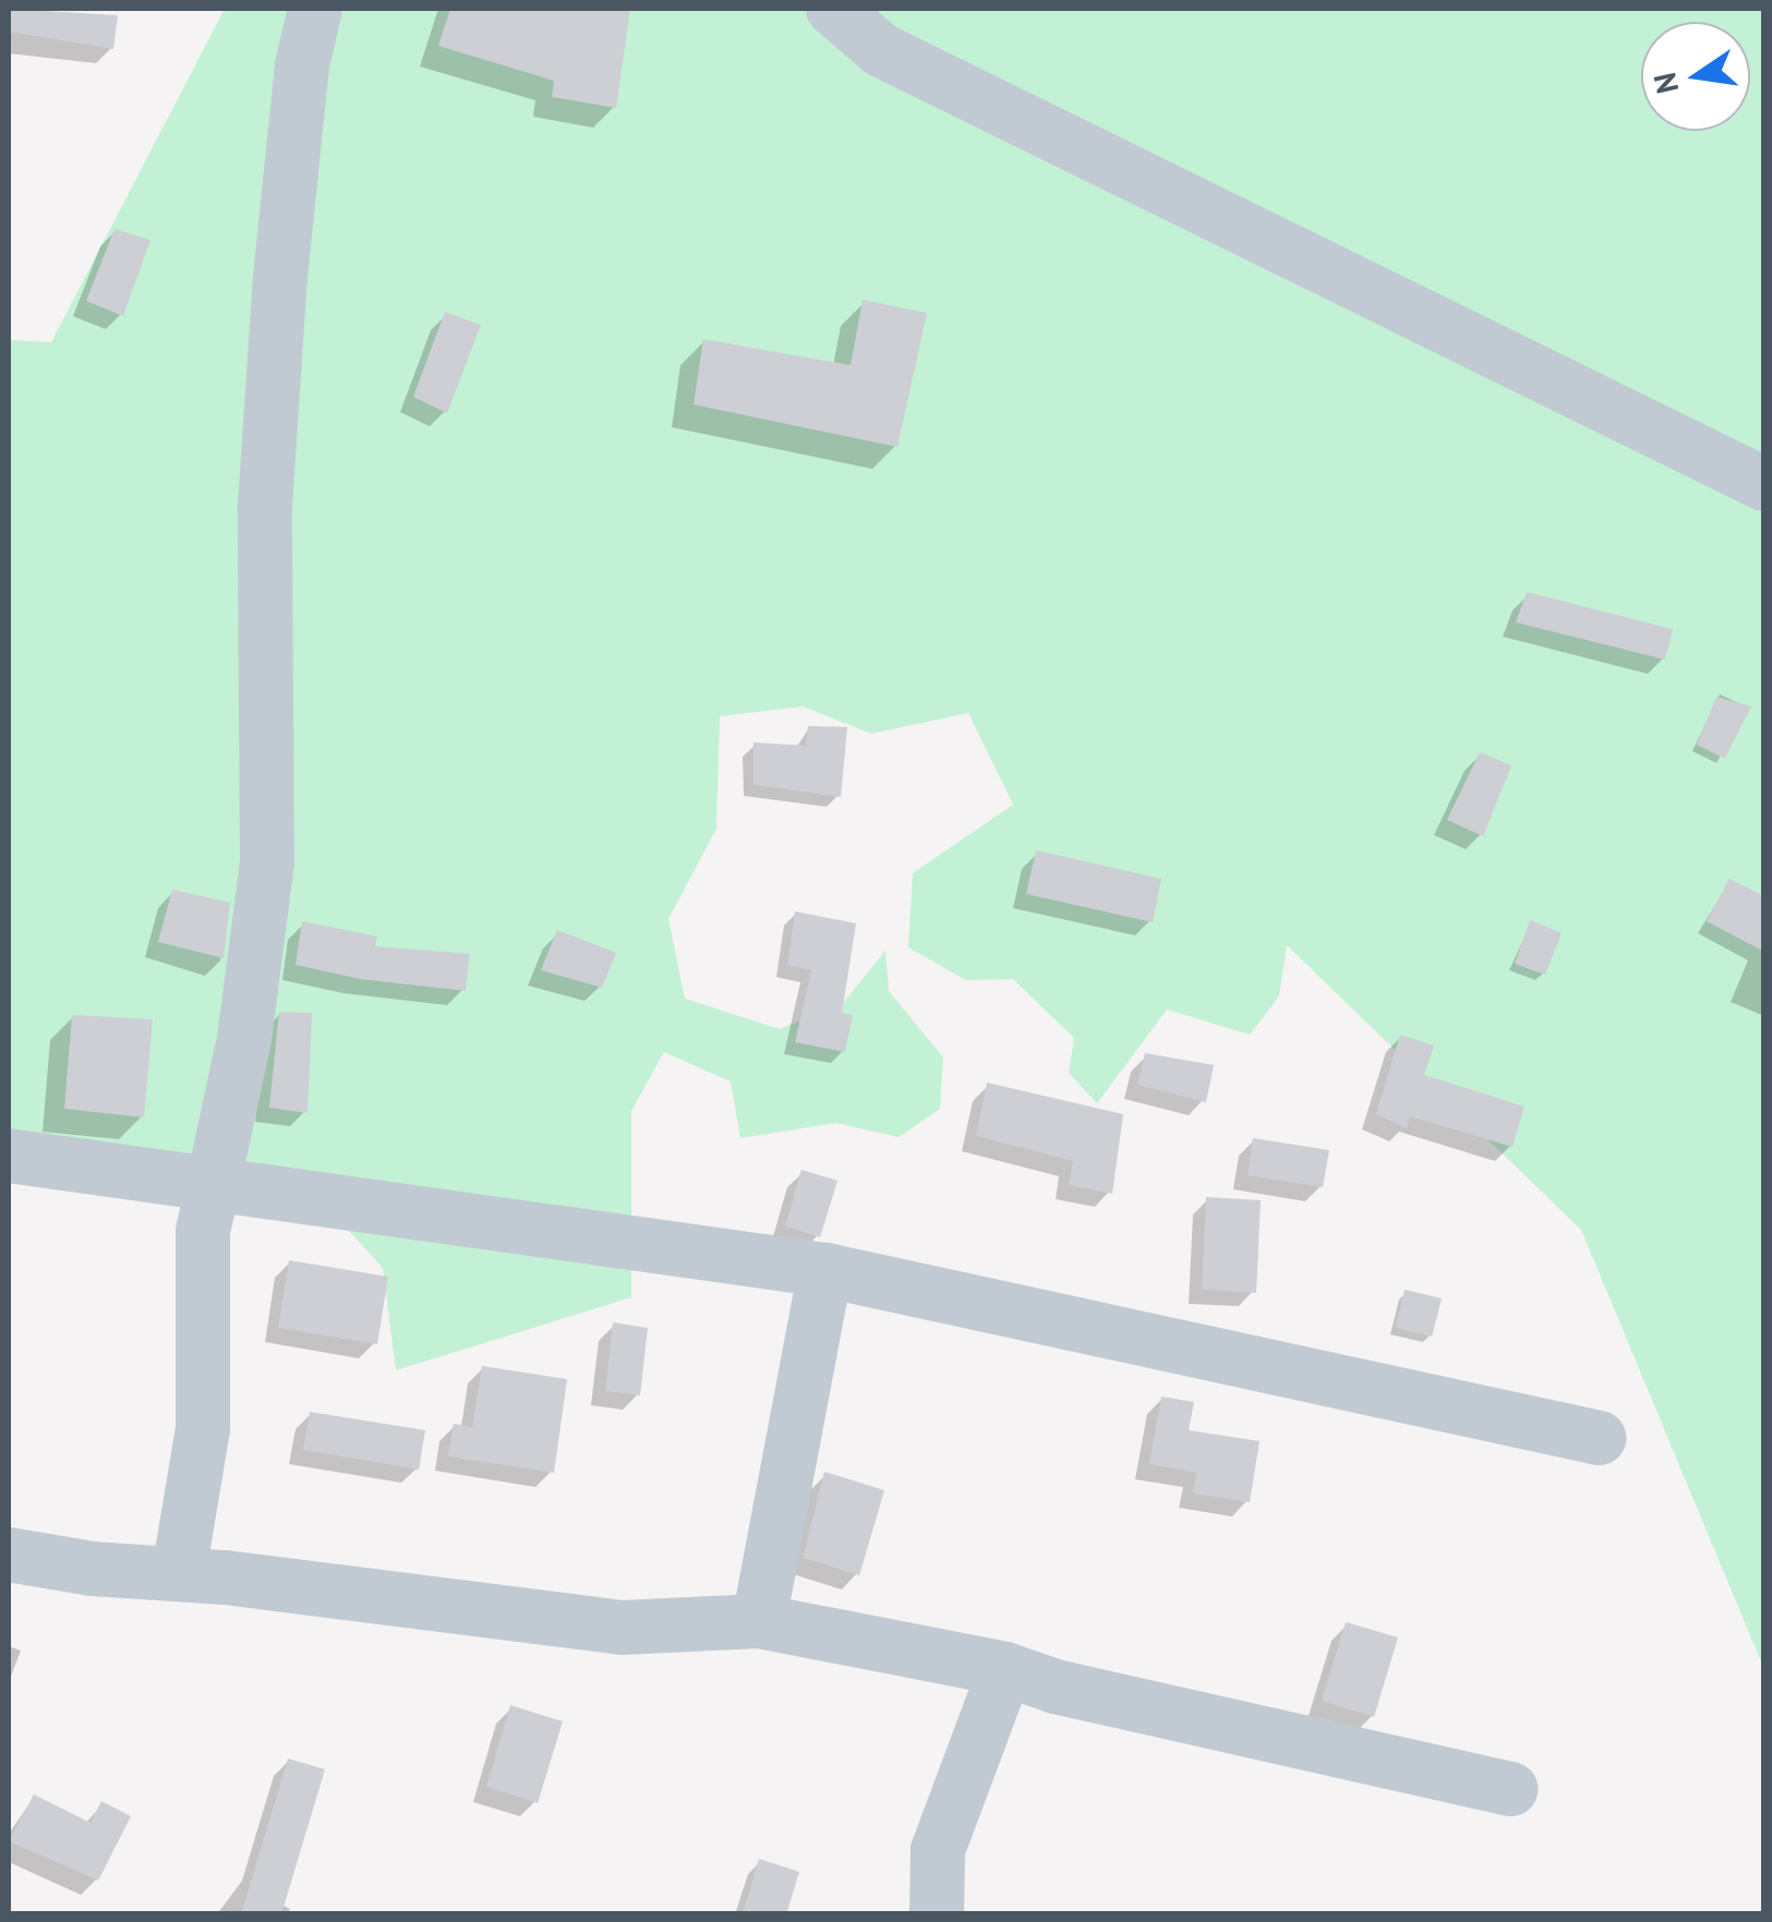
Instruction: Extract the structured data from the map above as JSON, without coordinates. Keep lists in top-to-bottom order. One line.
{"north":"left"}
